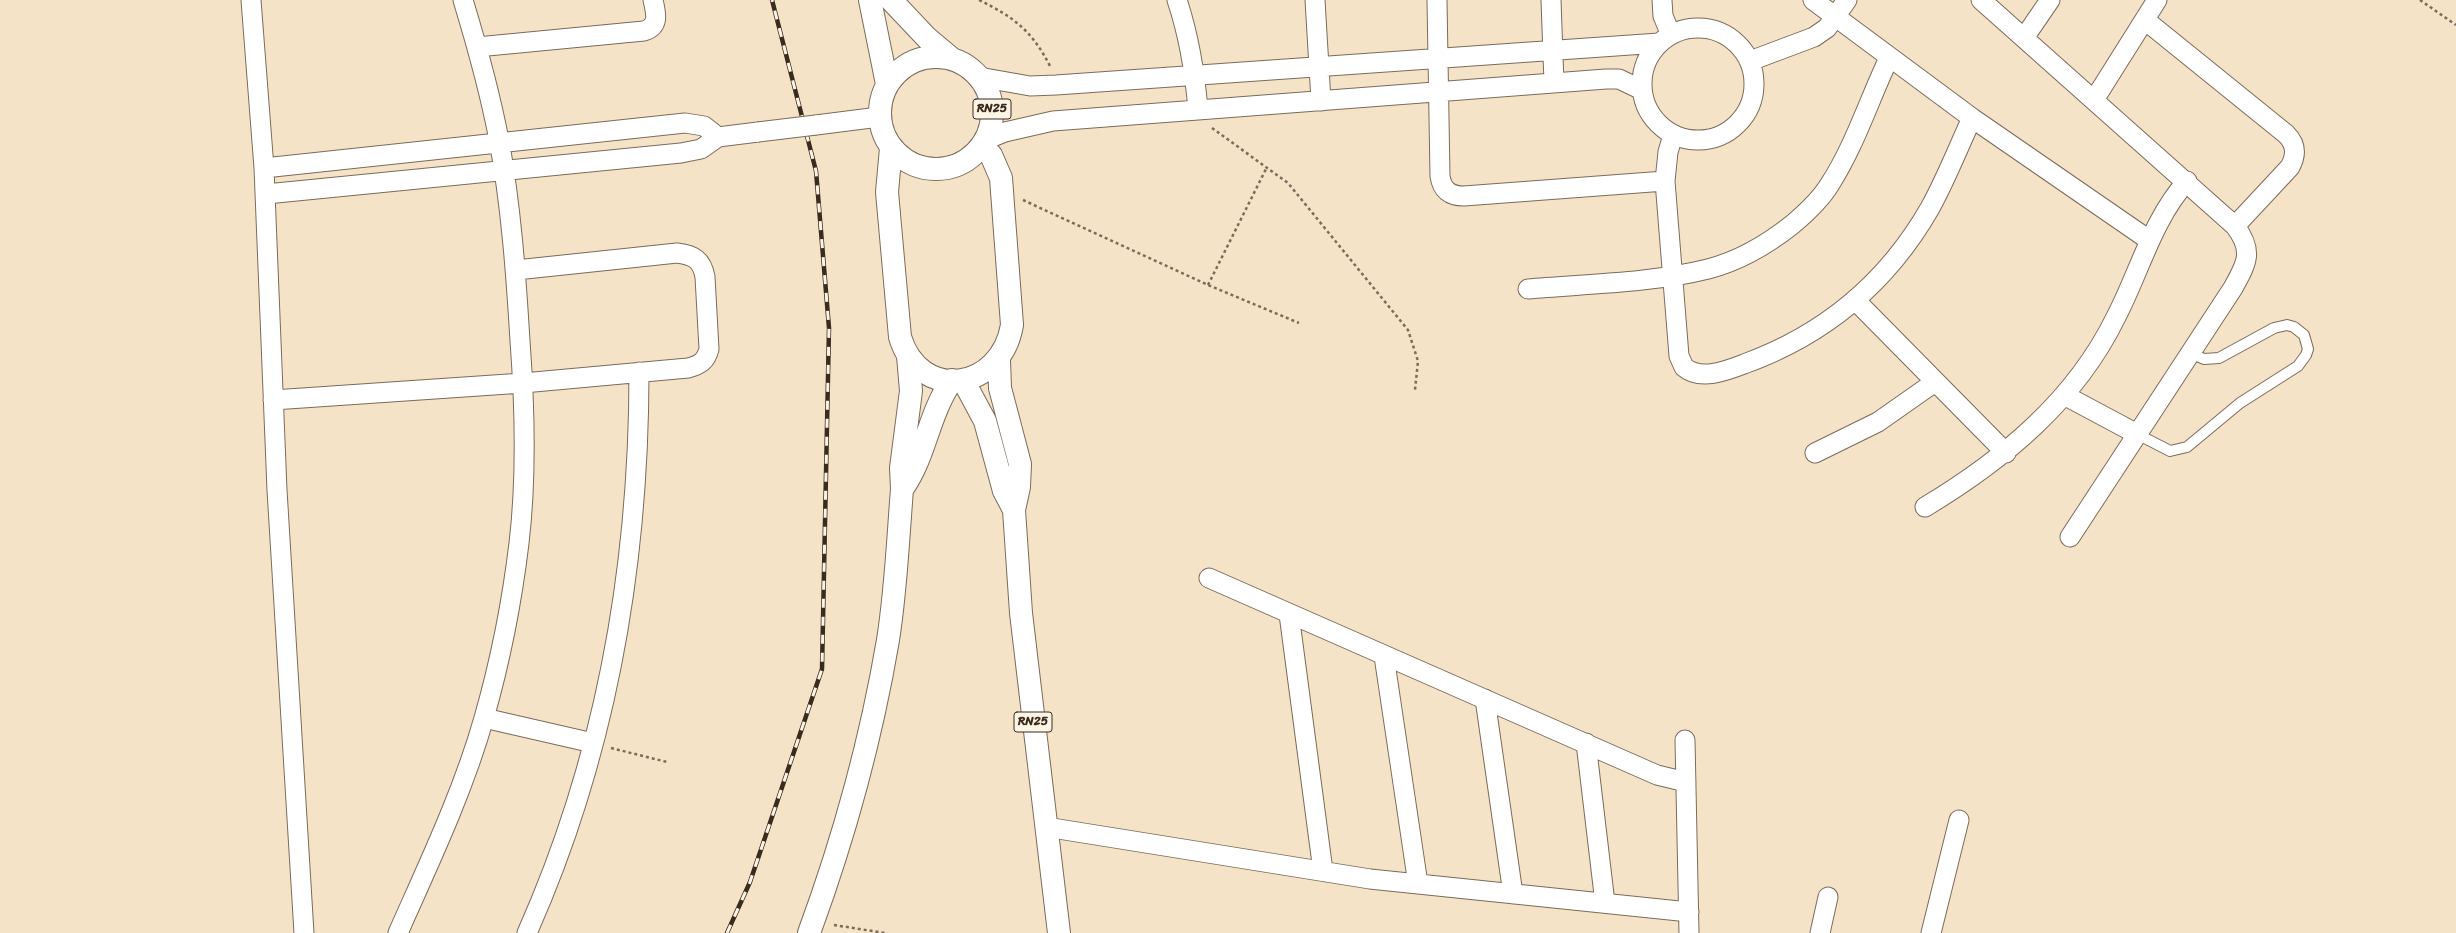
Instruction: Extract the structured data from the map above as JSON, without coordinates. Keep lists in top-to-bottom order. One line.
{"streets":{"main road":["RN25"]}}
